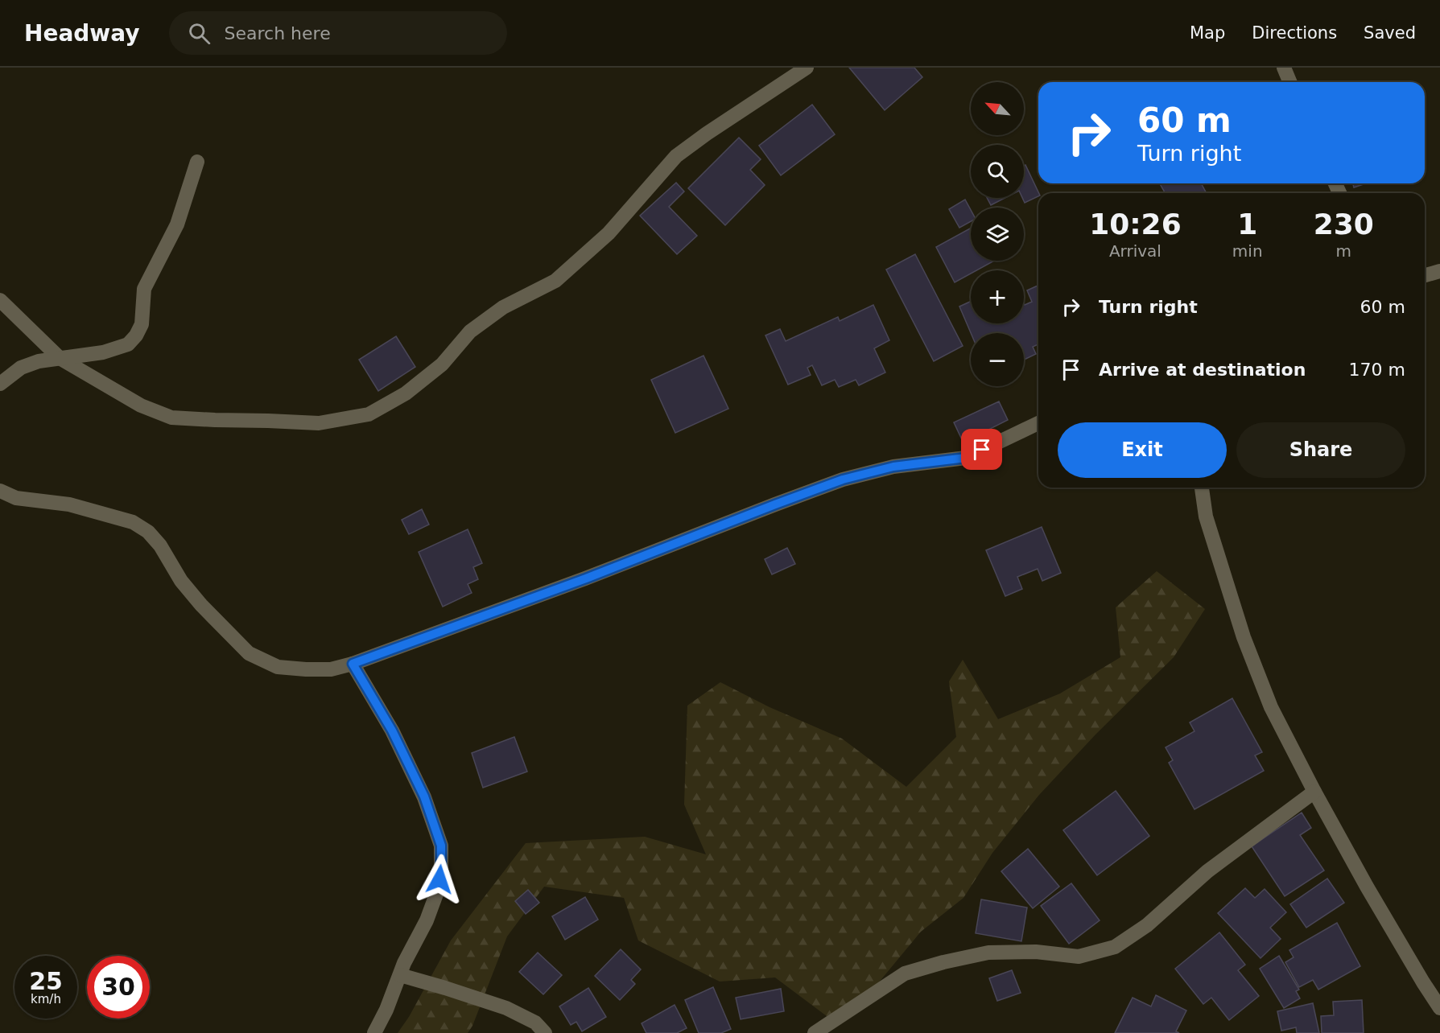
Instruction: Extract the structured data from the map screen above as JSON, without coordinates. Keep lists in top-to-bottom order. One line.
{"north":"top left","page":{"header":"Headway","search":"Search here","nav":["Map","Directions","Saved"],"map_buttons":["+","−"],"turn":["60 m","Turn right"],"eta":["10:26","Arrival","1","min","230","m"],"list":[{"name":"Turn right","value":"60 m"},{"name":"Arrive at destination","value":"170 m"}],"buttons":["Exit","Share"],"speed":"25 km/h","limit":"30"}}
